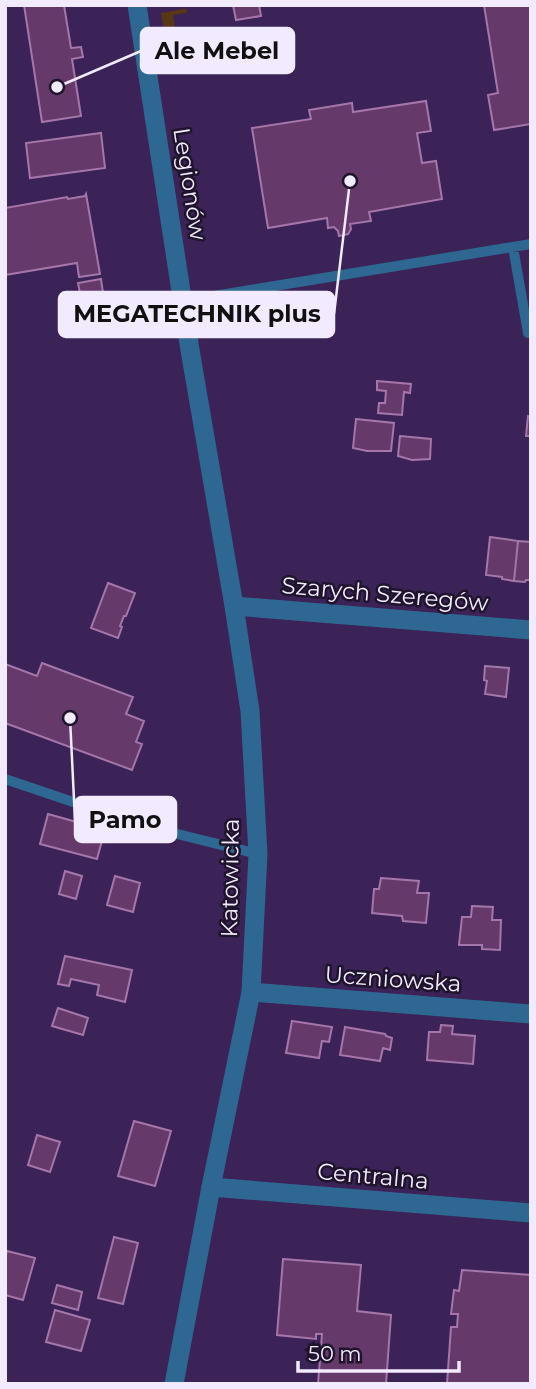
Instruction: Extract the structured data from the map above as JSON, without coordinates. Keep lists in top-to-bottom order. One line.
{"streets":{"street":["Legionów","Szarych Szeregów","Katowicka","Uczniowska","Centralna"]},"crossings":[["Legionów","Katowicka"],["Szarych Szeregów","Katowicka"],["Katowicka","Uczniowska"],["Katowicka","Centralna"]],"places":["Ale Mebel","MEGATECHNIK plus","Pamo"],"scale_bar":"50 m"}
